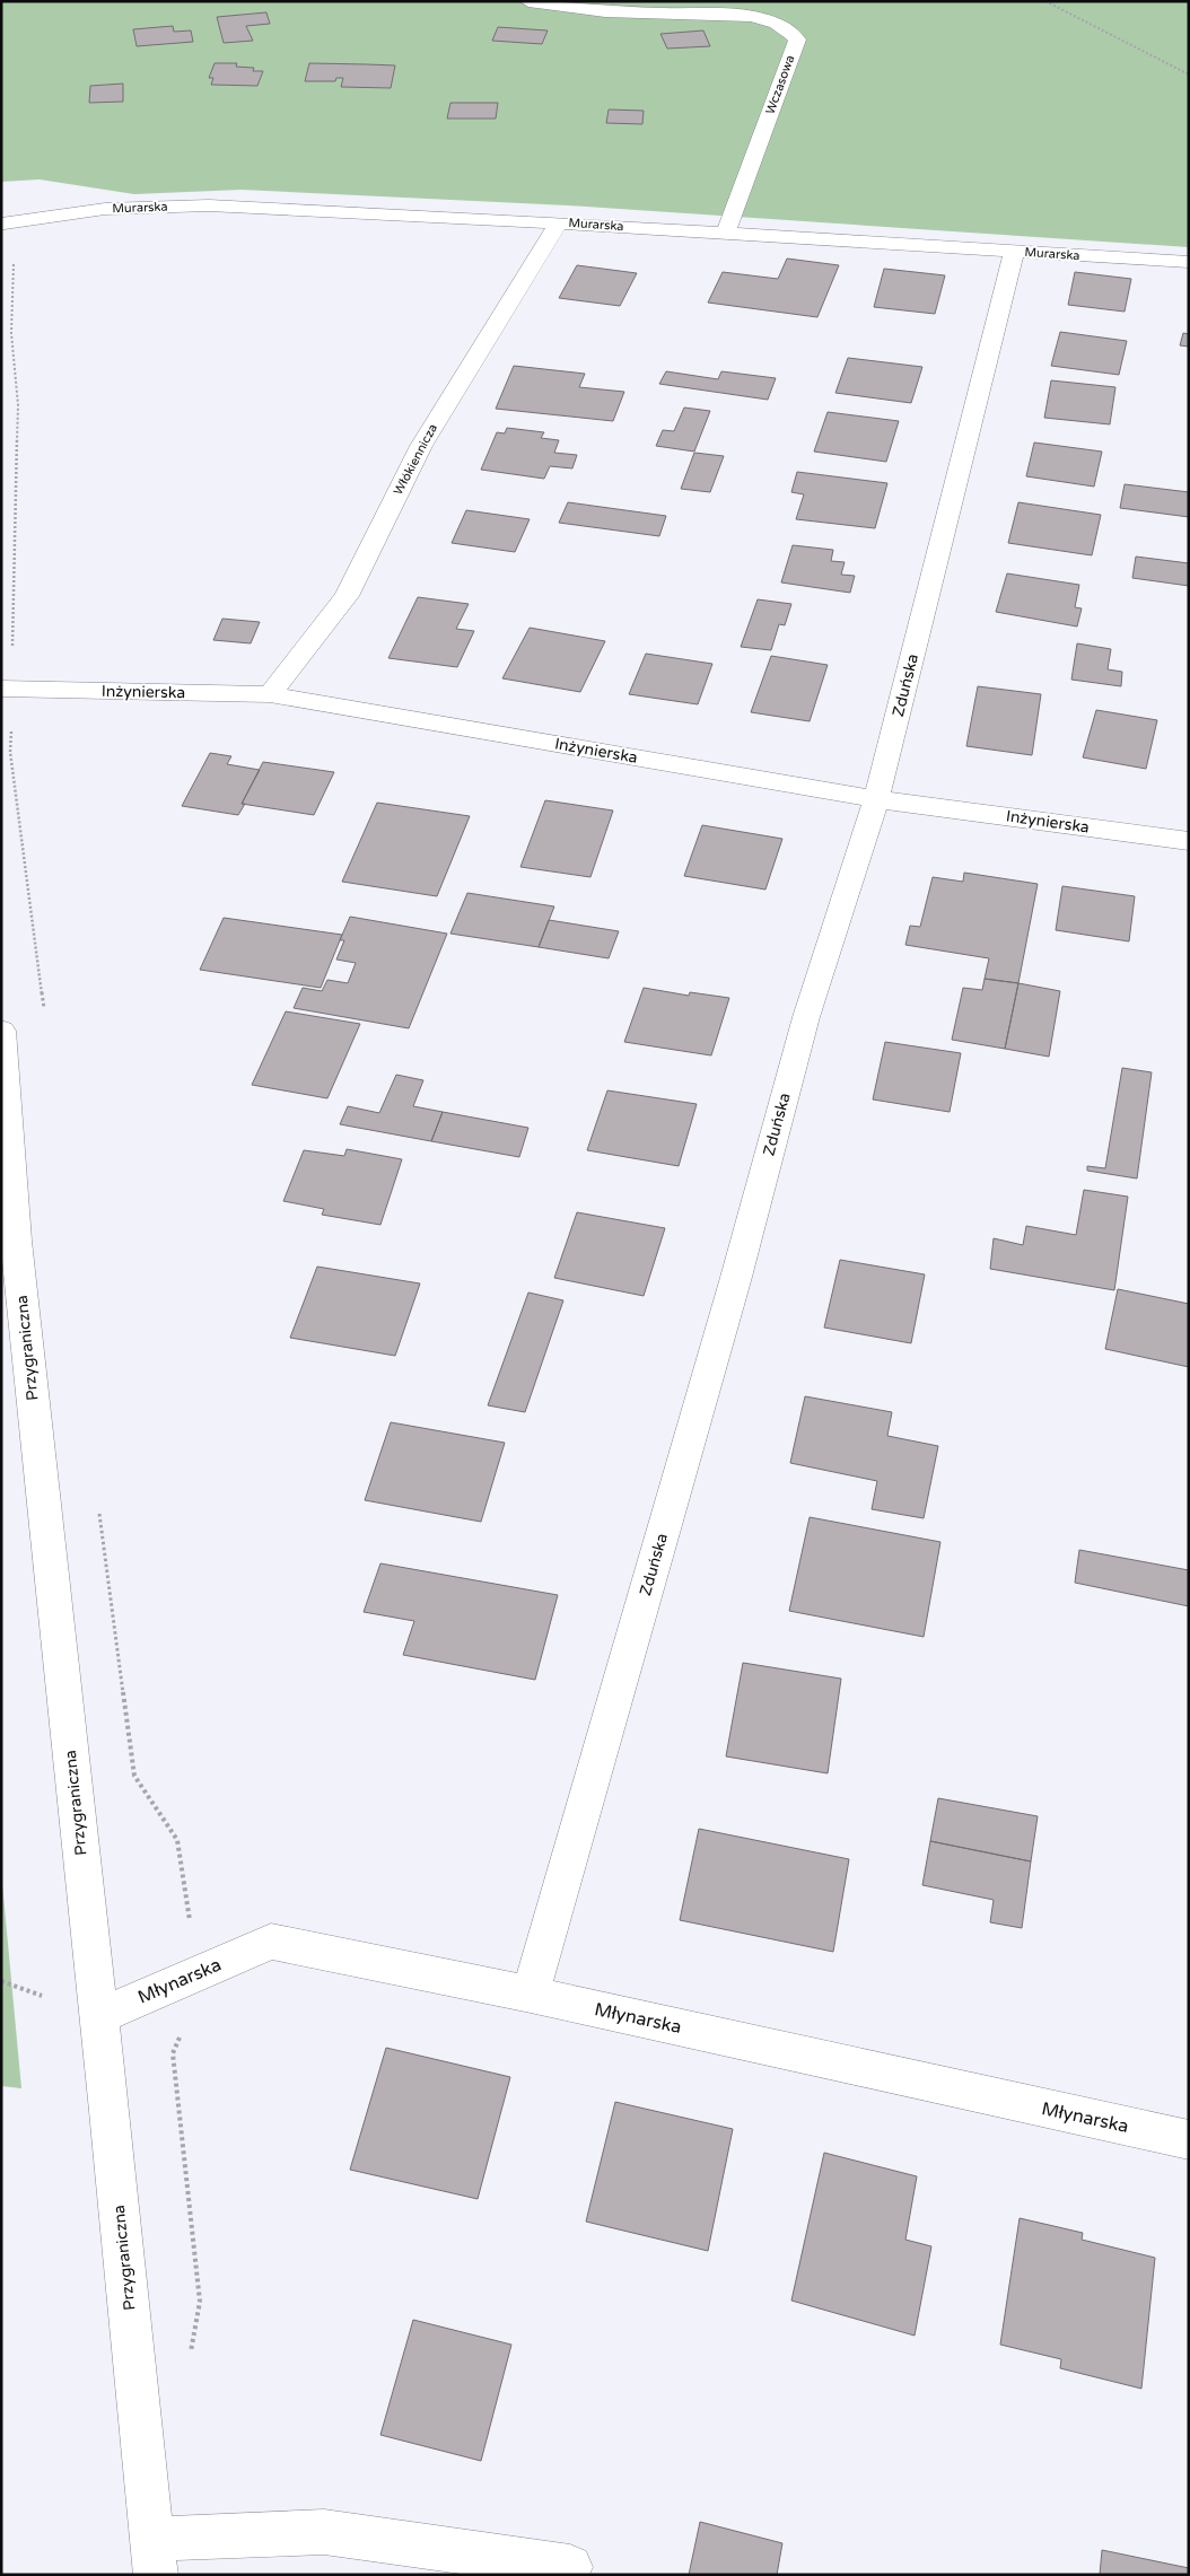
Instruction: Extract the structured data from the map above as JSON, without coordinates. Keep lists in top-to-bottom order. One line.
{"streets":{"street":["Wczasowa","Murarska","Włókiennicza","Zduńska","Inżynierska","Przygraniczna","Młynarska"]},"crossings":[["Wczasowa","Murarska"],["Murarska","Włókiennicza"],["Murarska","Zduńska"],["Włókiennicza","Inżynierska"],["Zduńska","Inżynierska"],["Zduńska","Młynarska"],["Przygraniczna","Młynarska"]]}
